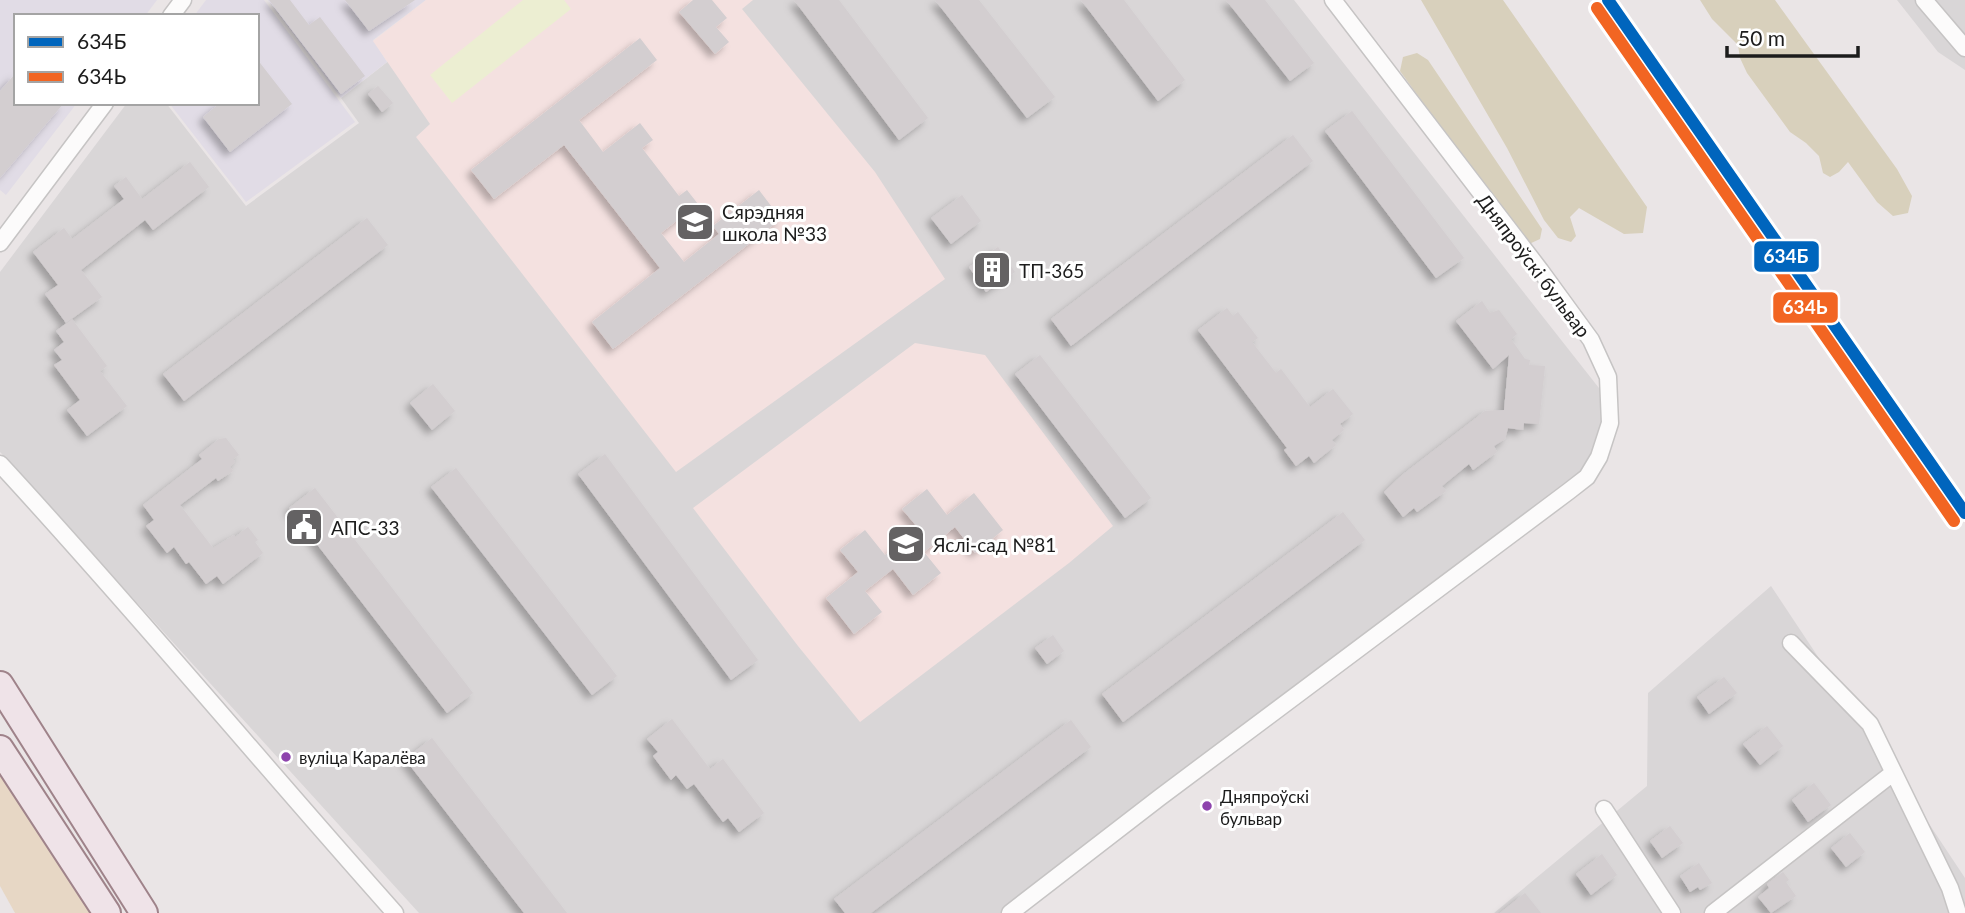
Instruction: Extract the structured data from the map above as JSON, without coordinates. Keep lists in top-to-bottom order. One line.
{"streets":{"street":["Дняпроўскі бульвар"]},"places":{"school or university":["Сярэдняя школа №33","Яслі-сад №81"],"building":["ТП-365"],"public building":["АПС-33"],"other":["вуліца Каралёва","Дняпроўскі бульвар"]},"lines":["transit line 634Б","transit line 634Ь"],"legend":["634Б","634Ь"],"scale_bar":"50 m"}
